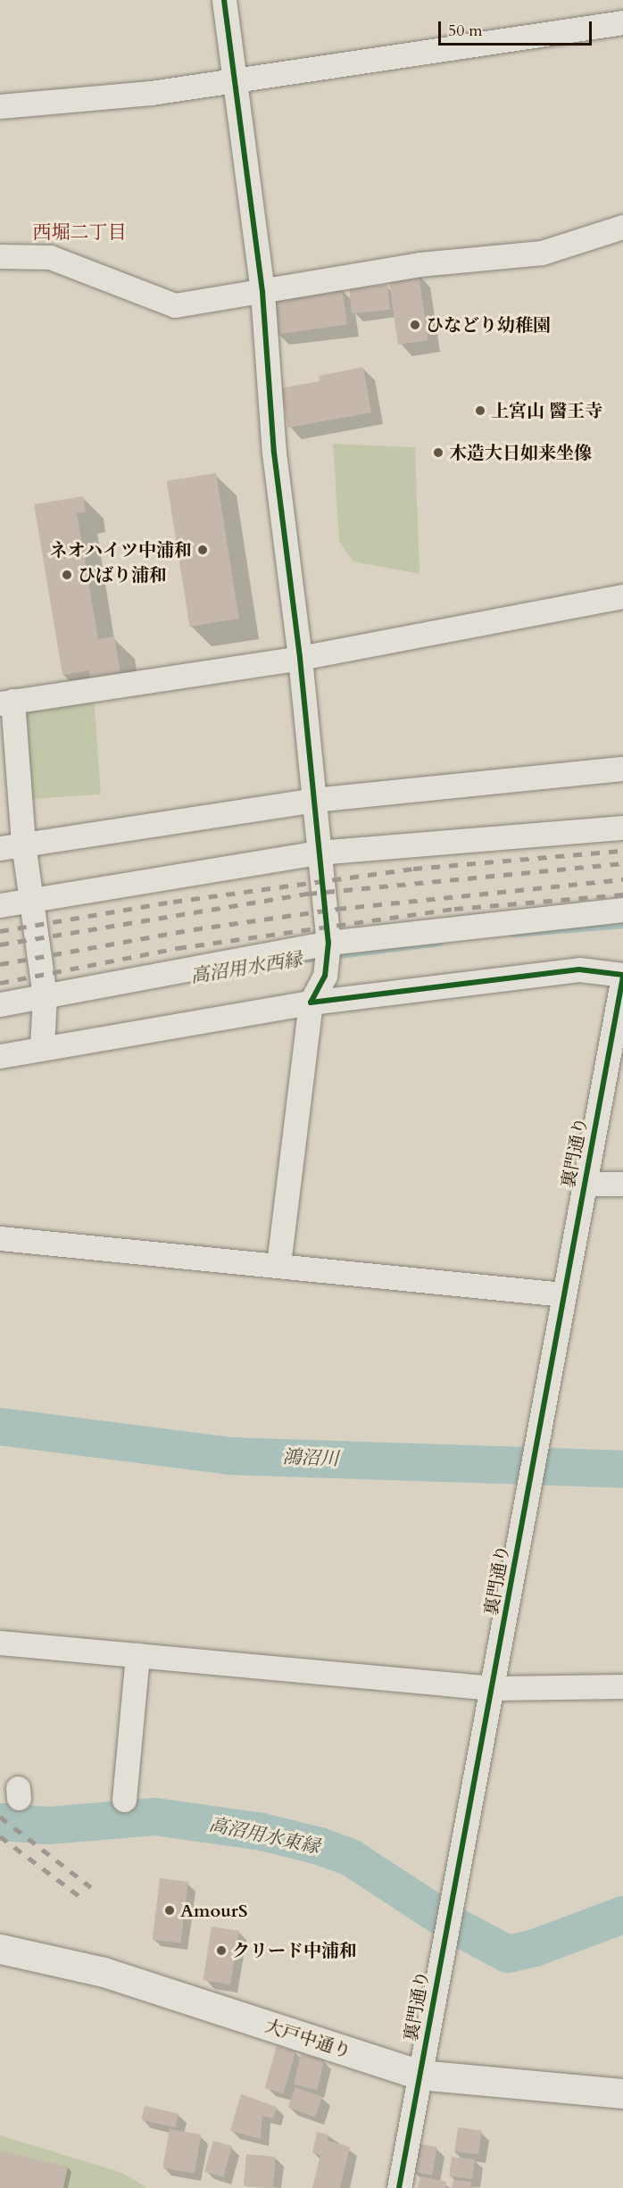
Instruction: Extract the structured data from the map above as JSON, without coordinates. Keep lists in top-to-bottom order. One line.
{"streets":{"street":["裏門通り","大戸中通り"]},"crossings":[["裏門通り","大戸中通り"]],"districts":["西堀二丁目"],"water":["高沼用水西縁","鴻沼川","高沼用水東縁"],"places":["ひなどり幼稚園","上宮山 醫王寺","木造大日如来坐像","ネオハイツ中浦和","ひばり浦和","AmourS","クリード中浦和"],"scale_bar":"50 m"}
